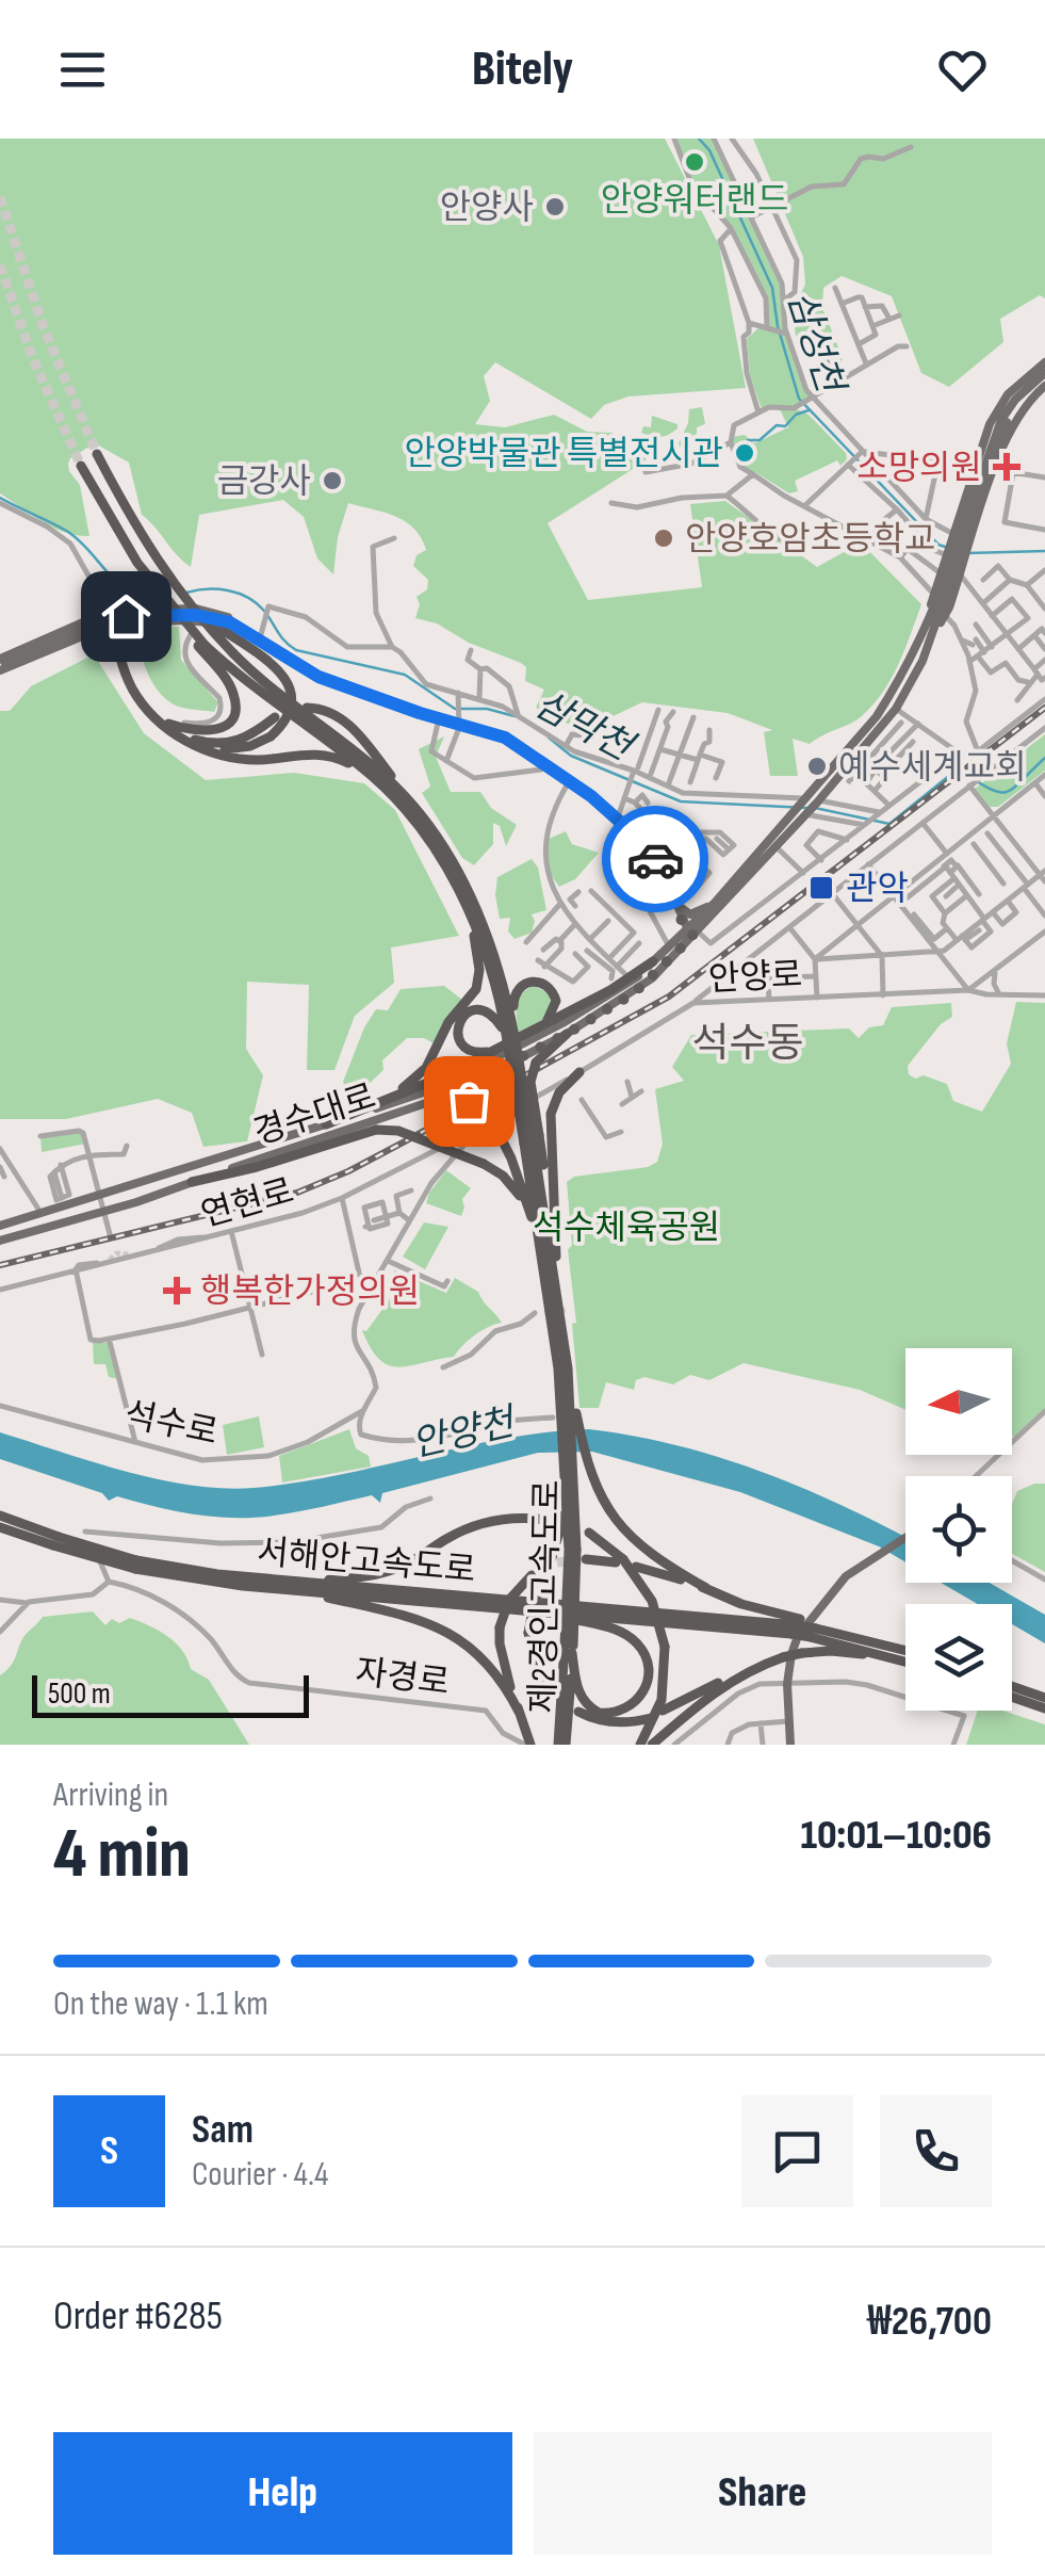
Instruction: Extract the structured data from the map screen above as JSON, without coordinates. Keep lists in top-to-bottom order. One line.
{"streets":{"highway":["서해안고속도로","제2경인고속도로"],"main road":["경수대로"],"street":["안양로","연현로","석수로","자경로"]},"crossings":[["안양로","연현로"]],"districts":["석수동"],"water":["삼성천","삼막천","안양천"],"parks":["석수체육공원"],"places":{"other":["안양워터랜드","안양사","안양박물관 특별전시관","금강사","안양호암초등학교","예수세계교회"],"health":["소망의원","행복한가정의원"],"transit":["관악"]},"scale_bar":"500 m","north":"left","page":{"header":"Bitely","scale":"500 m","heading":["4 min","Arriving in","10:01–10:06"],"panel":["Sam","Courier · 4.4","Order #6285","₩26,700"],"bar":"On the way · 1.1 km","round":"S","buttons":["Help","Share"]}}
